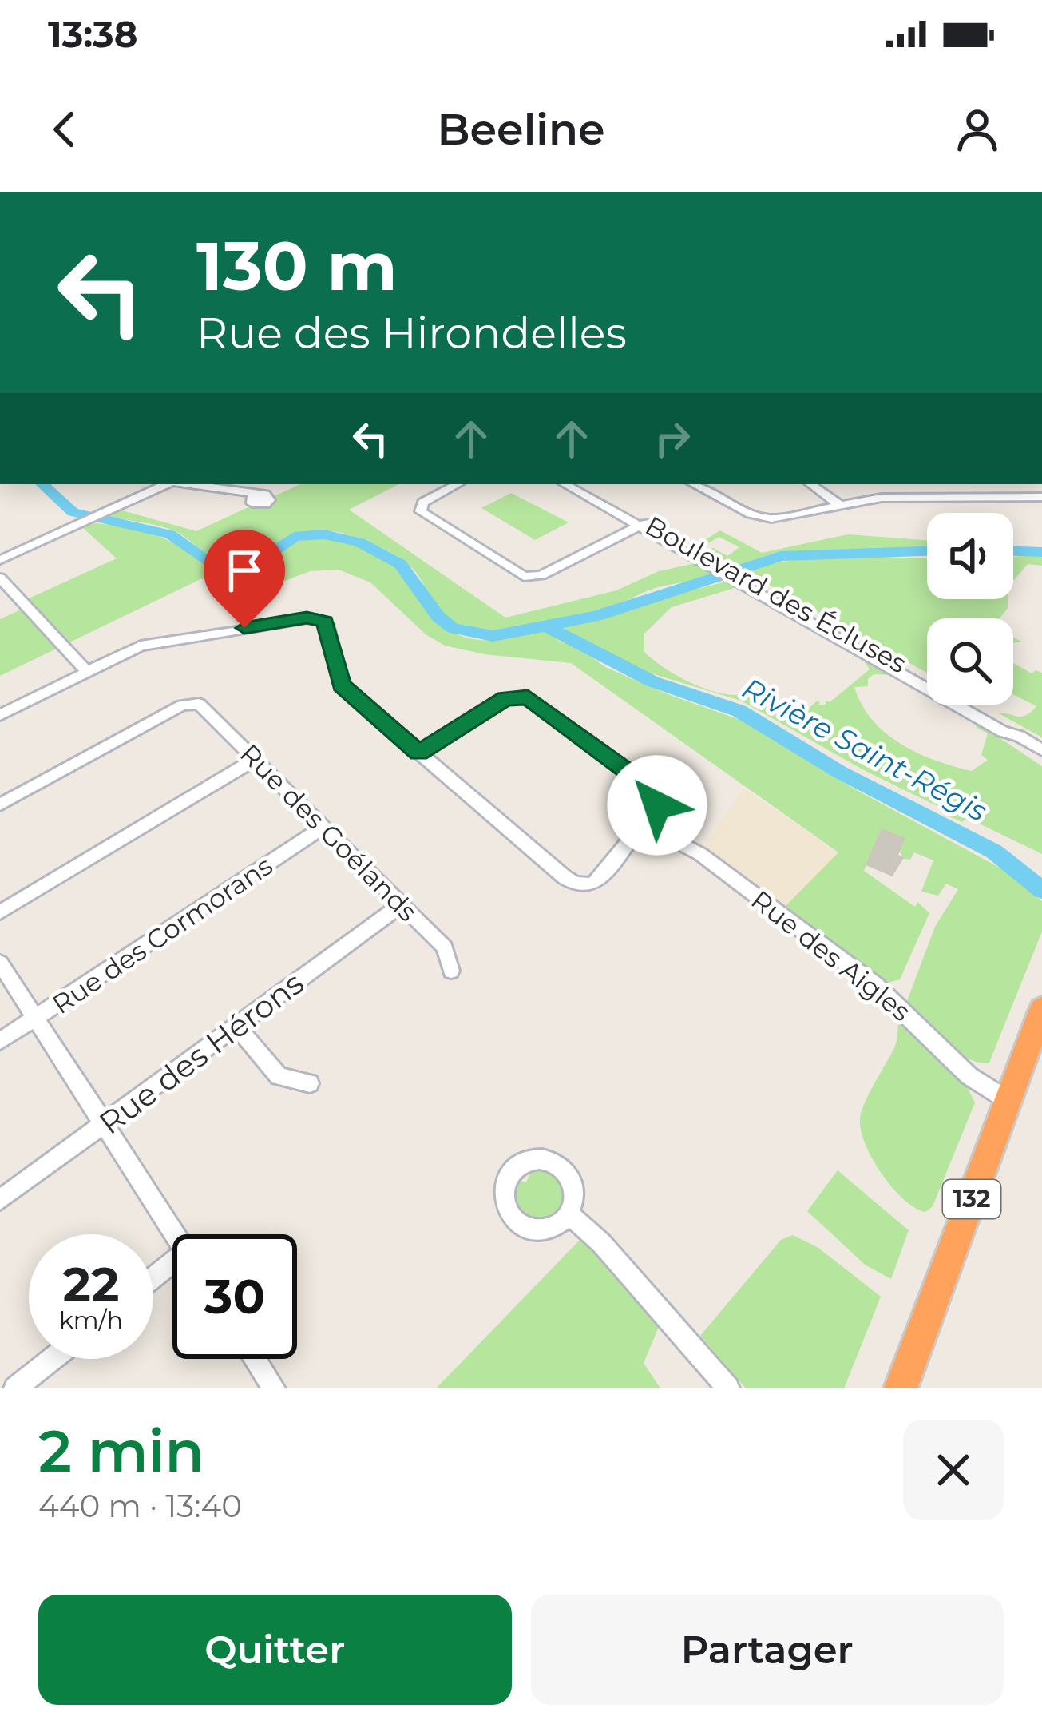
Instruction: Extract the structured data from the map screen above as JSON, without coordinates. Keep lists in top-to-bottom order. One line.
{"streets":{"highway":["132"],"street":["Boulevard des Écluses","Rue des Goélands","Rue des Cormorans","Rue des Aigles","Rue des Hérons"]},"crossings":[["Rue des Goélands","Rue des Cormorans"],["Rue des Goélands","Rue des Hérons"],["Rue des Aigles","132"]],"water":["Rivière Saint-Régis"],"page":{"status":"13:38","header":"Beeline","turn":["130 m","Rue des Hirondelles"],"speed":"22 km/h","limit":"30","heading":["2 min","440 m · 13:40"],"buttons":["Quitter","Partager"]}}
